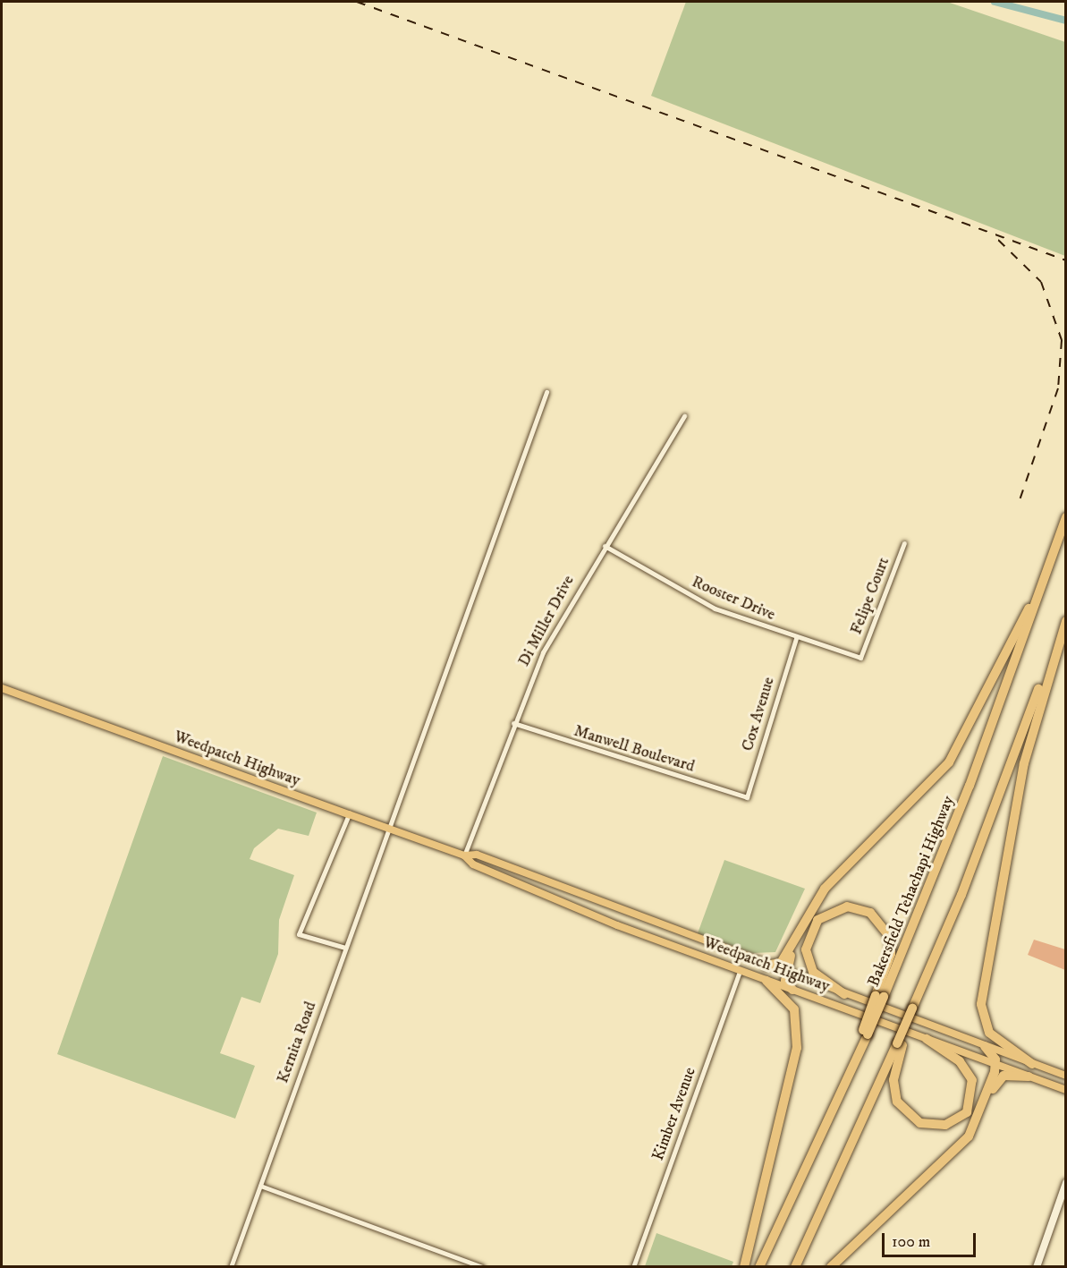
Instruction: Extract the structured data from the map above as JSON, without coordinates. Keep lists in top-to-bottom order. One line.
{"streets":{"highway":["Bakersfield Tehachapi Highway"],"main road":["Weedpatch Highway"],"street":["Felipe Court","Rooster Drive","Di Miller Drive","Cox Avenue","Manwell Boulevard","Kernita Road","Kimber Avenue"]},"crossings":[["Felipe Court","Rooster Drive"],["Rooster Drive","Di Miller Drive"],["Rooster Drive","Cox Avenue"],["Di Miller Drive","Manwell Boulevard"],["Di Miller Drive","Weedpatch Highway"],["Cox Avenue","Manwell Boulevard"],["Weedpatch Highway","Kernita Road"],["Weedpatch Highway","Kimber Avenue"]],"scale_bar":"100 m"}
